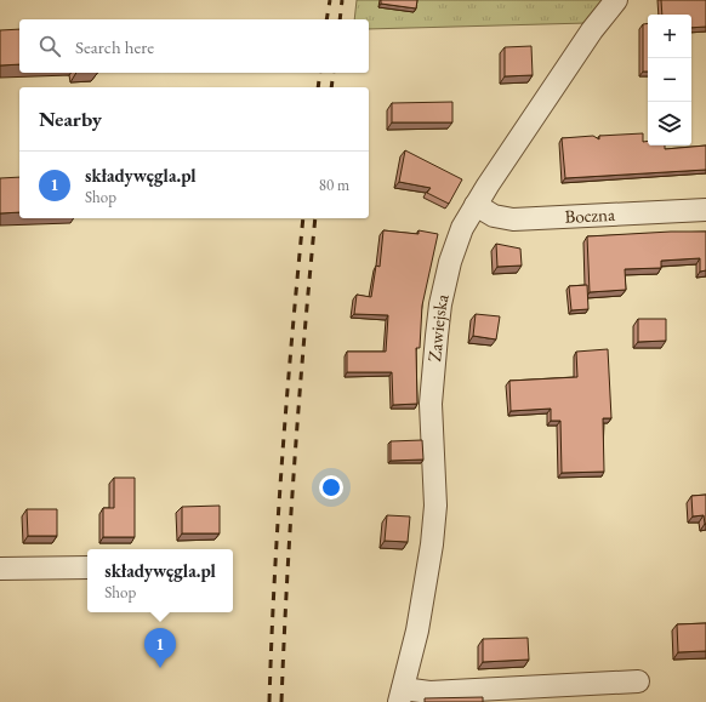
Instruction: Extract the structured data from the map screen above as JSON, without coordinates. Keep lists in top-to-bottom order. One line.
{"streets":{"street":["Boczna","Zawiejska"]},"crossings":[["Boczna","Zawiejska"]],"page":{"map_buttons":["+","−"],"search":"Search here","heading":"Nearby","list":[{"mark":"1","name":"składywęgla.pl","note":"Shop","value":"80 m"}],"popup":["składywęgla.pl","Shop"],"pins":"1"}}
